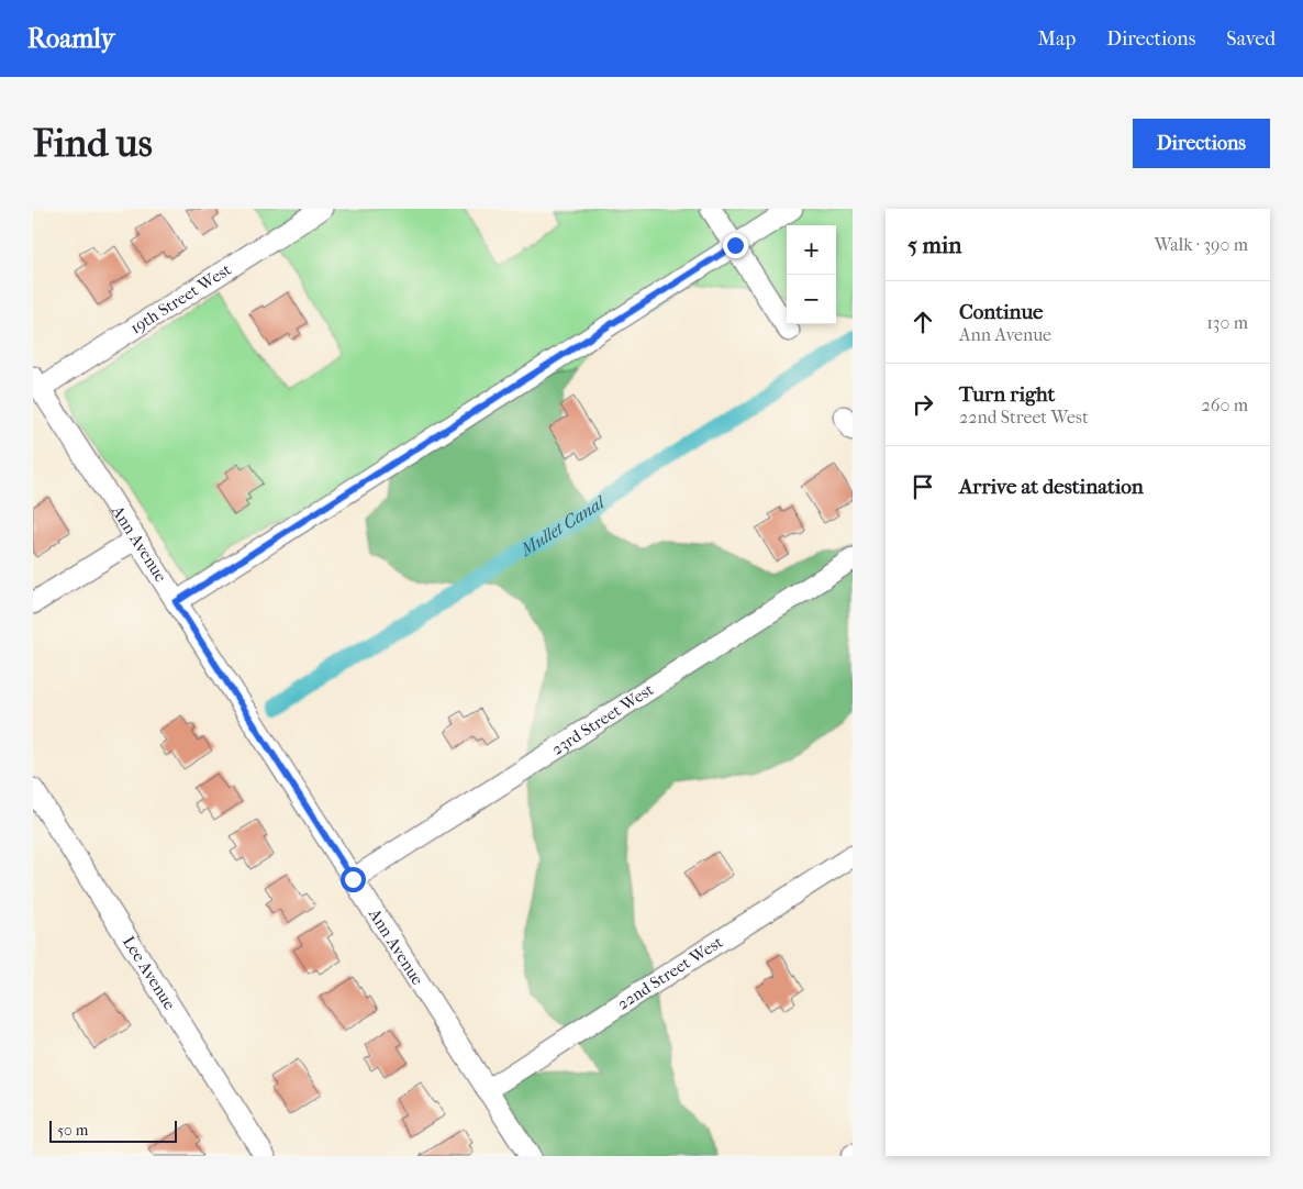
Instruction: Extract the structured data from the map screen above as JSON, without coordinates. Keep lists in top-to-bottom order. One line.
{"streets":{"street":["19th Street West","Ann Avenue","23rd Street West","Lee Avenue","22nd Street West"]},"crossings":[["19th Street West","Ann Avenue"],["Ann Avenue","23rd Street West"],["Ann Avenue","22nd Street West"]],"water":["Mullet Canal"],"scale_bar":"50 m","page":{"header":"Roamly","nav":["Map","Directions","Saved"],"buttons":"Directions","title":"Find us","heading":["5 min","Walk · 390 m"],"map_buttons":["+","−"],"list":[["Continue","Ann Avenue","130 m"],["Turn right","22nd Street West","260 m"],"Arrive at destination"],"scale":"50 m"}}
